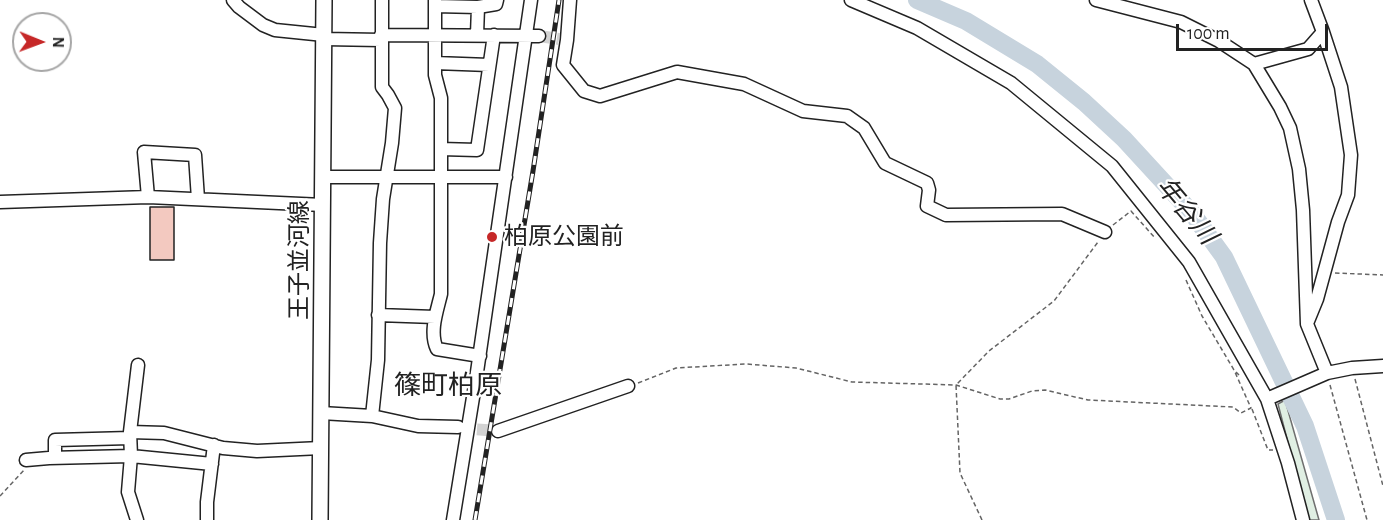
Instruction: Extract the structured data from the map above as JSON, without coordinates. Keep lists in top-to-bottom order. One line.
{"streets":{"main road":["王子並河線"]},"districts":["篠町柏原"],"water":["年谷川"],"places":["柏原公園前"],"scale_bar":"100 m","north":"right"}
